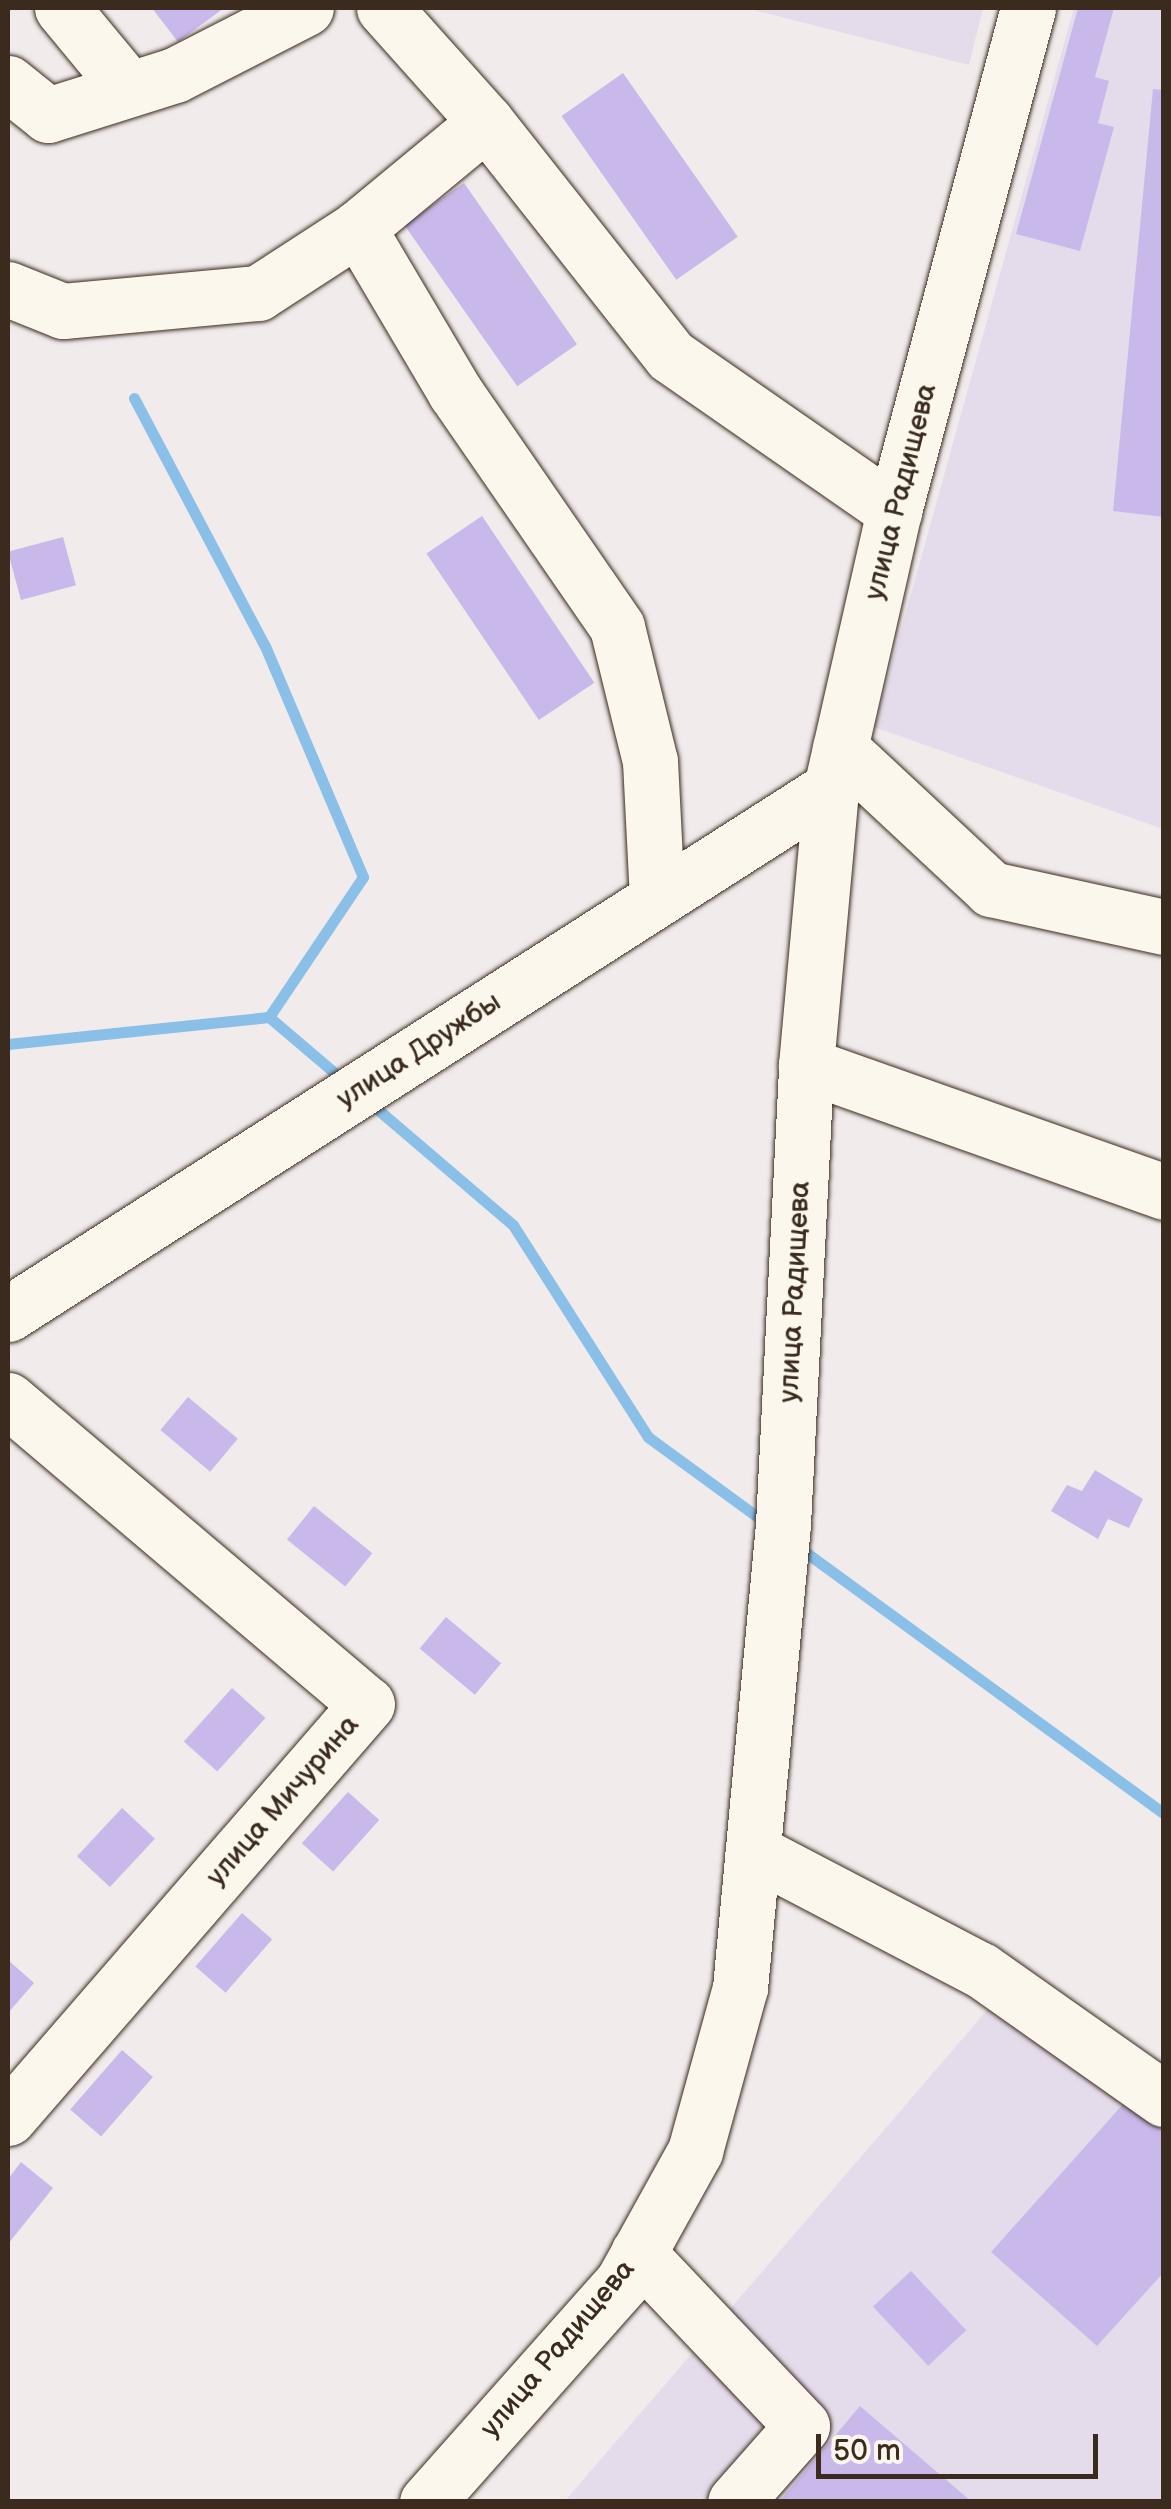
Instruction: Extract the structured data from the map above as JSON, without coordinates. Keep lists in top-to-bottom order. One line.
{"streets":{"street":["улица Радищева","улица Дружбы","улица Мичурина"]},"crossings":[["улица Радищева","улица Дружбы"]],"scale_bar":"50 m"}
